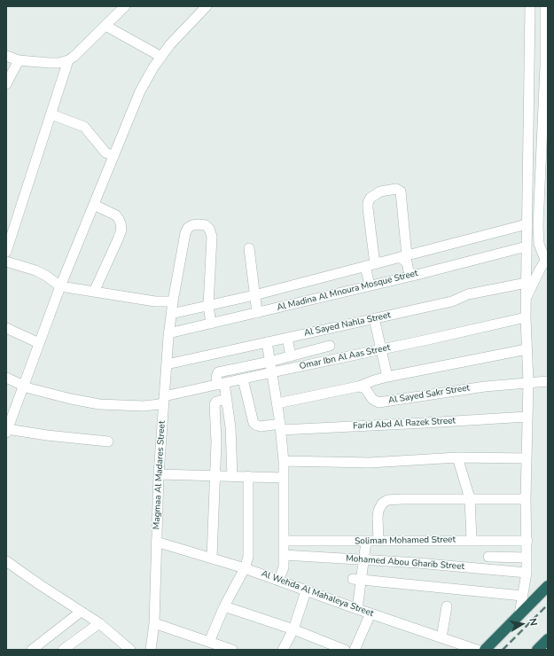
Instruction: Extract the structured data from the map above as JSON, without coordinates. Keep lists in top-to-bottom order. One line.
{"streets":{"street":["Al Madina Al Mnoura Mosque Street","Al Sayed Nahla Street","Omar Ibn Al Aas Street","Al Sayed Sakr Street","Farid Abd Al Razek Street","Magmaa Al Madares Street","Soliman Mohamed Street","Mohamed Abou Gharib Street","Al Wehda Al Mahaleya Street"]},"crossings":[["Al Madina Al Mnoura Mosque Street","Magmaa Al Madares Street"],["Al Sayed Nahla Street","Magmaa Al Madares Street"],["Omar Ibn Al Aas Street","Farid Abd Al Razek Street"],["Omar Ibn Al Aas Street","Magmaa Al Madares Street"],["Magmaa Al Madares Street","Al Wehda Al Mahaleya Street"]],"north":"right"}
